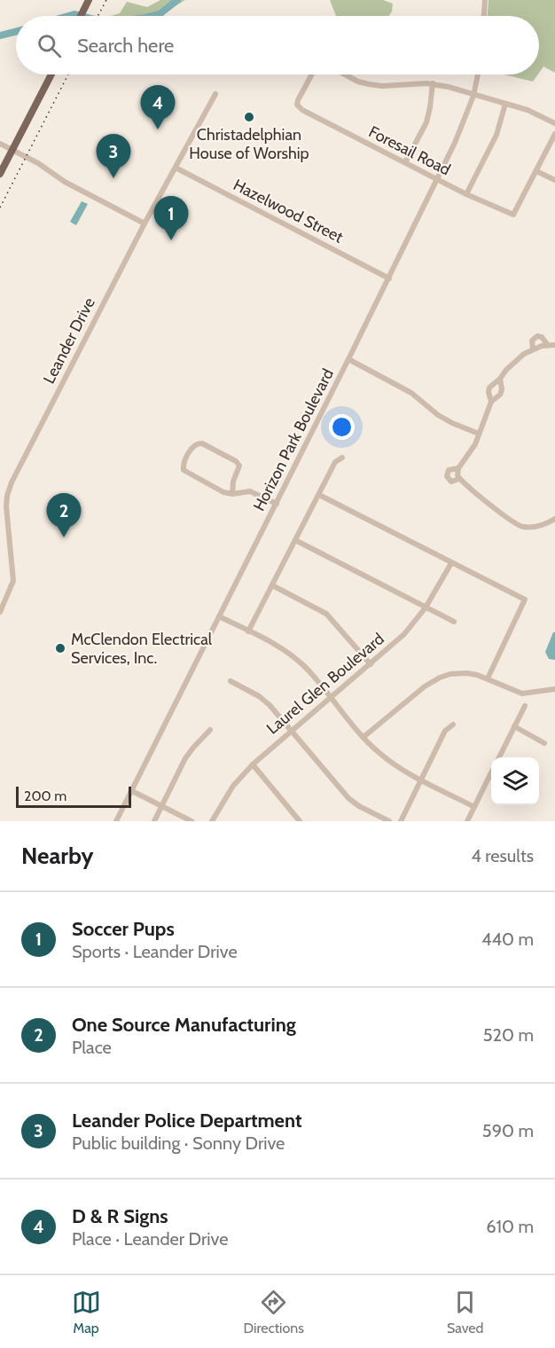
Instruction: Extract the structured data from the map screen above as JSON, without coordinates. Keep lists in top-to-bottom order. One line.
{"streets":{"street":["Foresail Road","Hazelwood Street","Leander Drive","Horizon Park Boulevard","Laurel Glen Boulevard"]},"crossings":[["Foresail Road","Horizon Park Boulevard"],["Hazelwood Street","Leander Drive"],["Hazelwood Street","Horizon Park Boulevard"]],"places":["Christadelphian House of Worship","McClendon Electrical Services, Inc."],"scale_bar":"200 m","page":{"search":"Search here","pins":["4","3","1","2"],"scale":"200 m","heading":["Nearby","4 results"],"list":[{"mark":"1","name":"Soccer Pups","note":"Sports · Leander Drive","value":"440 m"},{"mark":"2","name":"One Source Manufacturing","note":"Place","value":"520 m"},{"mark":"3","name":"Leander Police Department","note":"Public building · Sonny Drive","value":"590 m"},{"mark":"4","name":"D & R Signs","note":"Place · Leander Drive","value":"610 m"}],"nav":["Map","Directions","Saved"]}}
